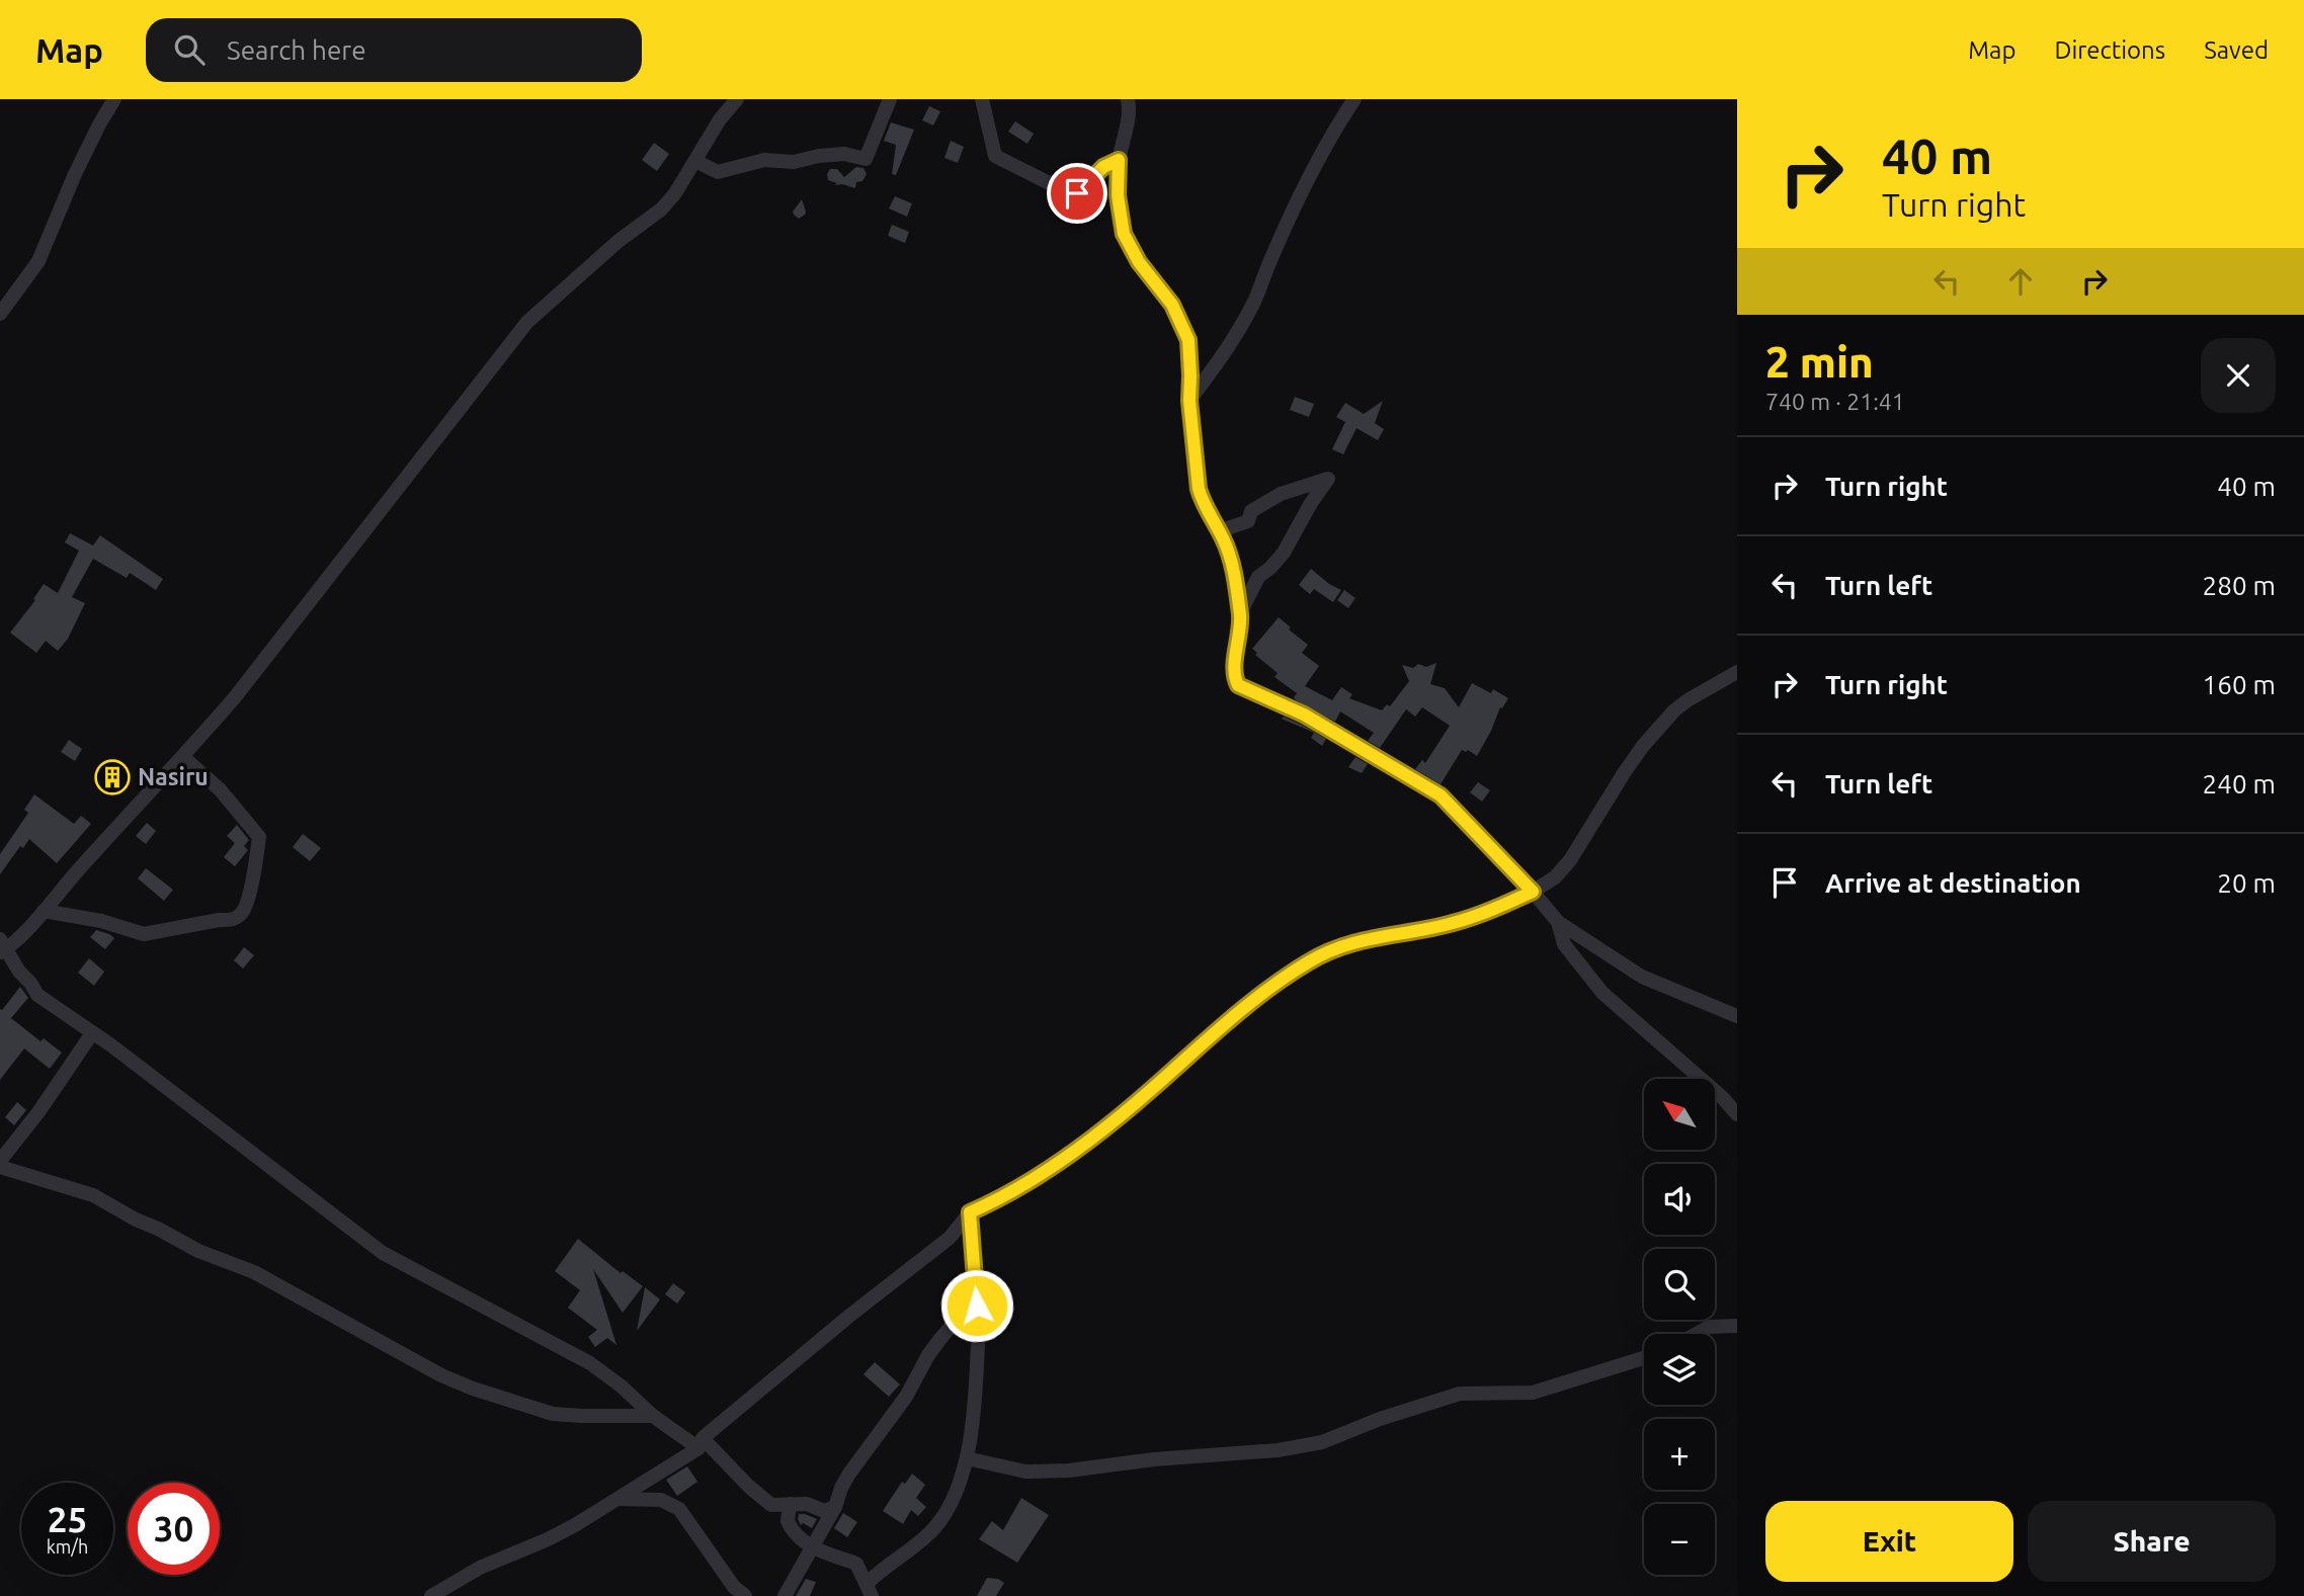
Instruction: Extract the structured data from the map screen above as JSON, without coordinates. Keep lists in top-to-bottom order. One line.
{"places":{"building":["Nasiru"]},"north":"top left","page":{"header":"Map","search":"Search here","nav":["Map","Directions","Saved"],"turn":["40 m","Turn right"],"heading":["2 min","740 m · 21:41"],"list":[{"name":"Turn right","value":"40 m"},{"name":"Turn left","value":"280 m"},{"name":"Turn right","value":"160 m"},{"name":"Turn left","value":"240 m"},{"name":"Arrive at destination","value":"20 m"}],"map_buttons":["+","−"],"speed":"25 km/h","limit":"30","buttons":["Exit","Share"]}}
